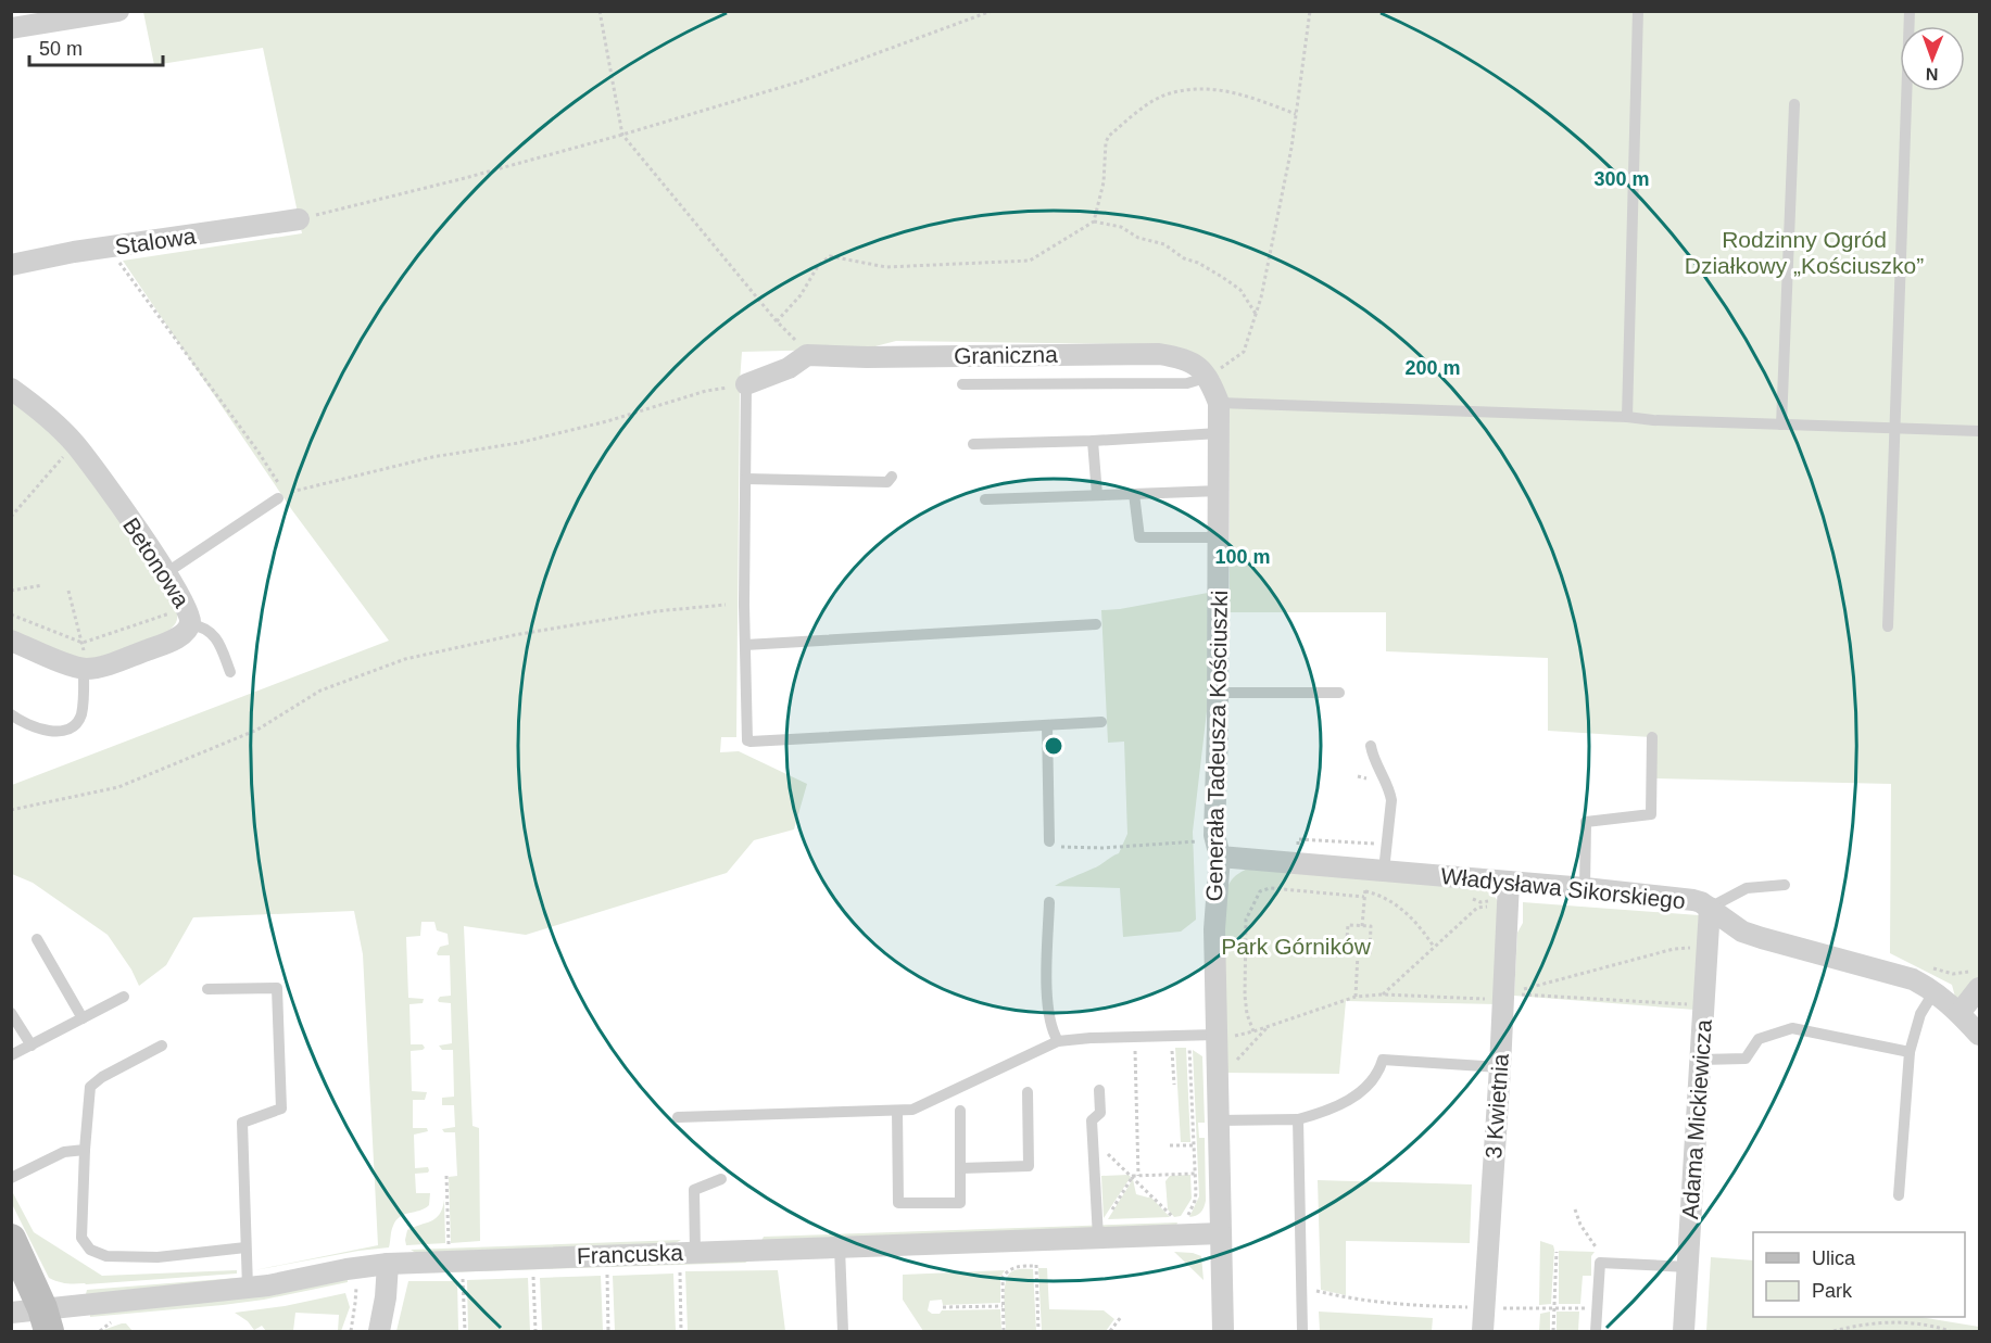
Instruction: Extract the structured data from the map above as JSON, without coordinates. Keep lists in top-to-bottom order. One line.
{"streets":{"street":["Stalowa","Graniczna","Betonowa","Generała Tadeusza Kościuszki","Władysława Sikorskiego","3 Kwietnia","Adama Mickiewicza","Francuska"]},"crossings":[["Generała Tadeusza Kościuszki","Władysława Sikorskiego"],["Generała Tadeusza Kościuszki","Francuska"],["Władysława Sikorskiego","3 Kwietnia"],["Władysława Sikorskiego","Adama Mickiewicza"]],"parks":["Rodzinny Ogród Działkowy „Kościuszko”","Park Górników"],"legend":["Ulica","Park"],"scale_bar":"50 m","north":"bottom","rings":["300 m","200 m","100 m"]}
